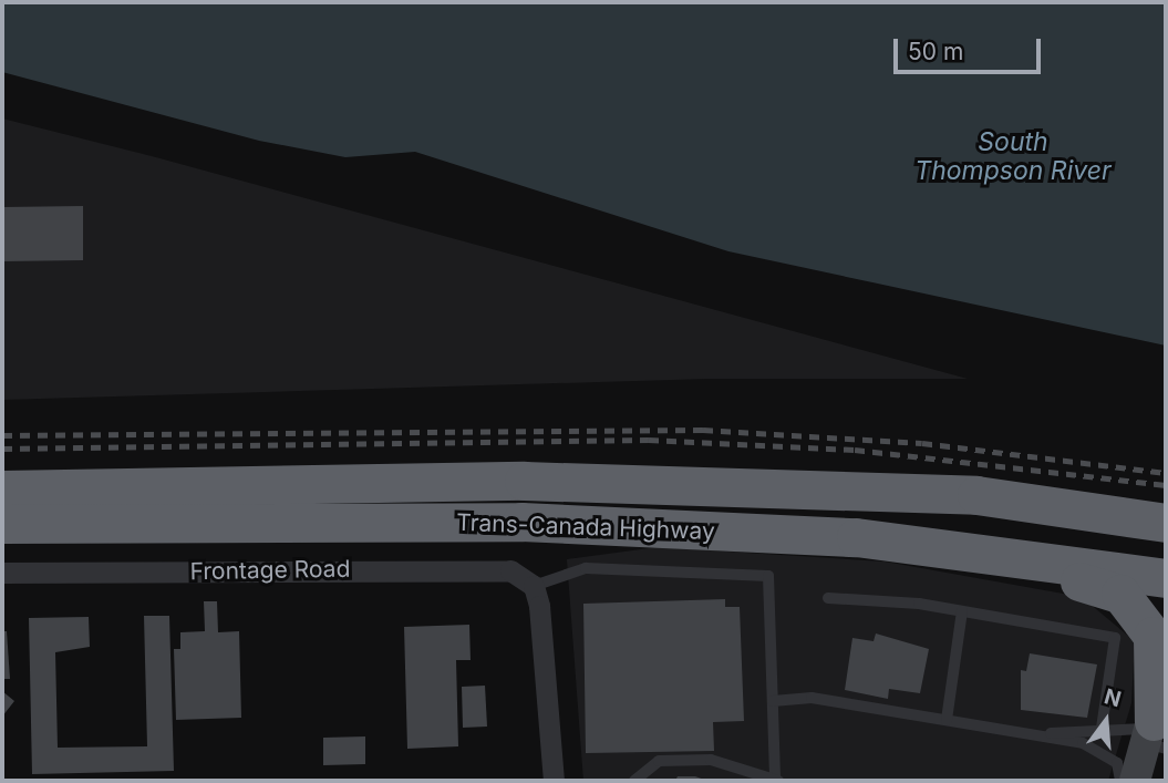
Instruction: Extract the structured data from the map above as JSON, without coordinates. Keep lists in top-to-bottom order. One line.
{"streets":{"highway":["Trans-Canada Highway"],"street":["Frontage Road"]},"water":["South Thompson River"],"scale_bar":"50 m","north":"top"}
